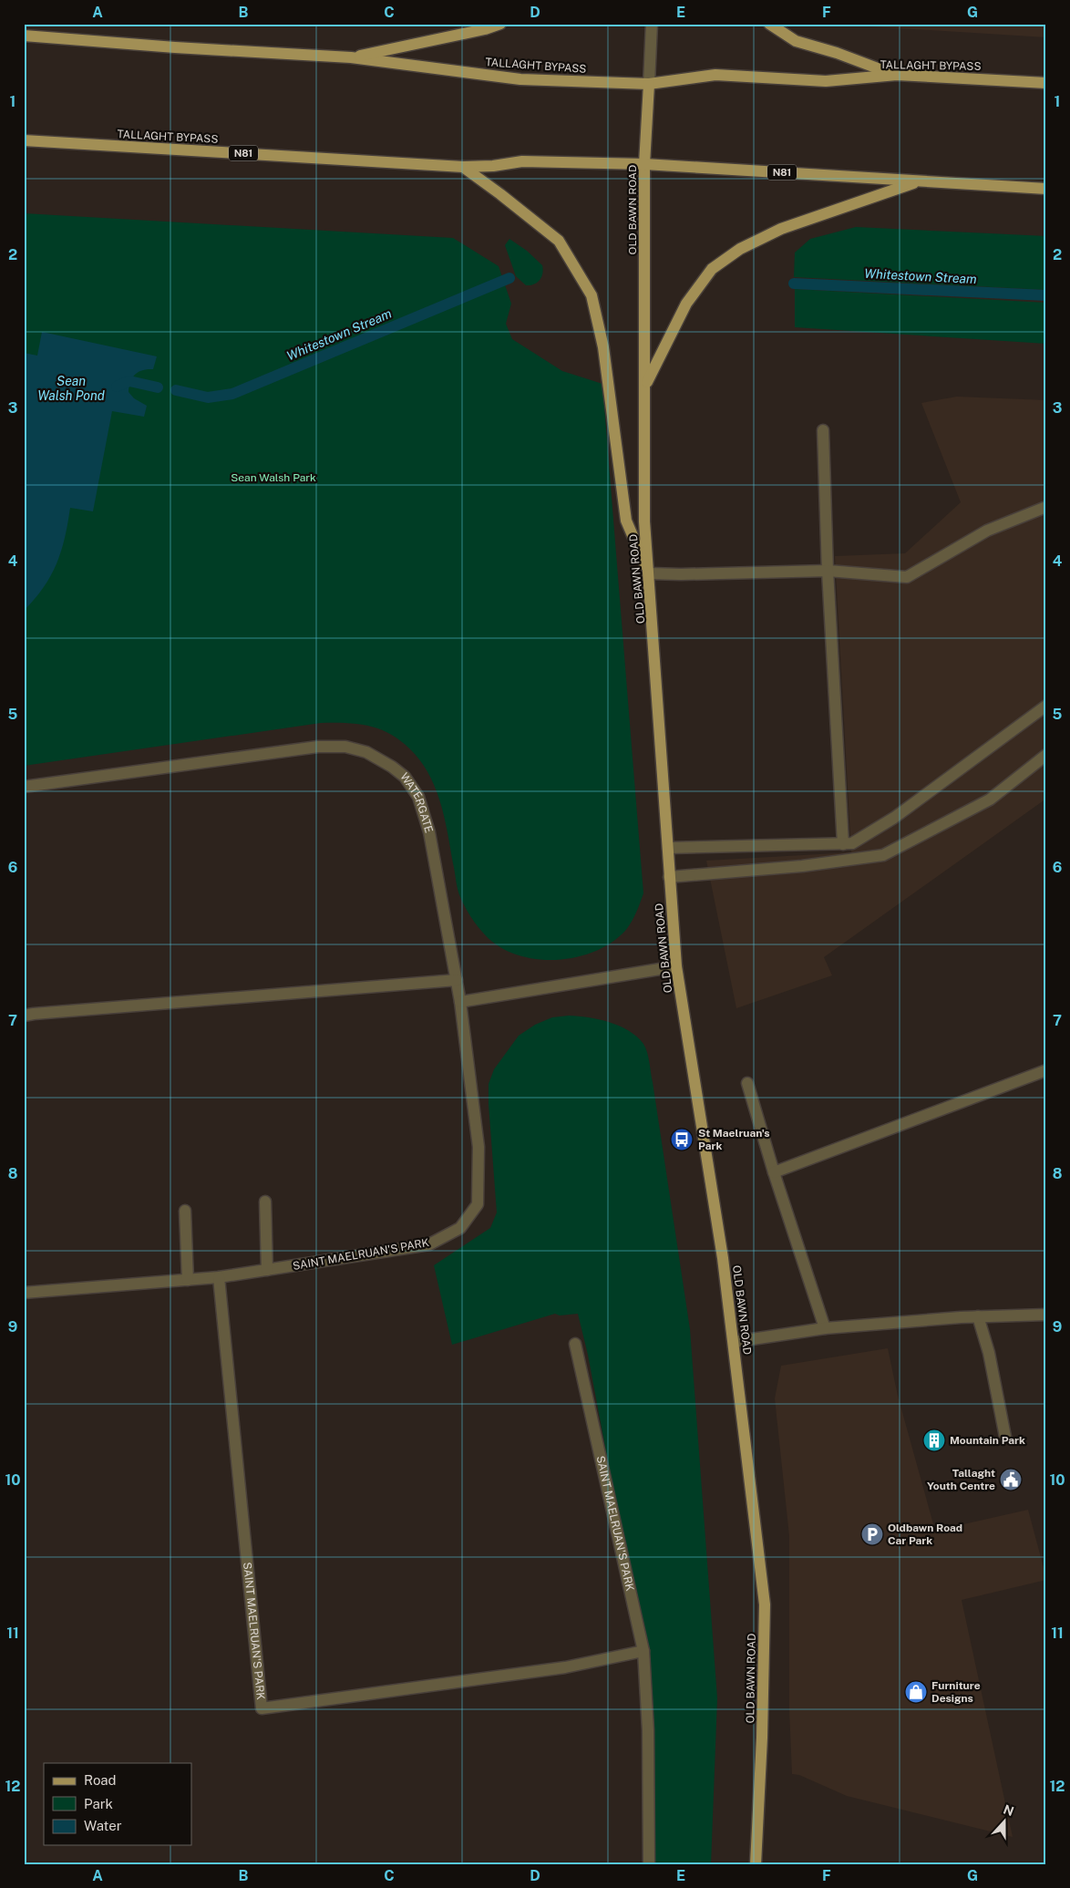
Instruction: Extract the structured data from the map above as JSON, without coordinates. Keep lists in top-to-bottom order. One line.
{"streets":{"main road":["TALLAGHT BYPASS","N81","OLD BAWN ROAD"],"street":["WATERGATE","SAINT MAELRUAN'S PARK"]},"crossings":[["TALLAGHT BYPASS","OLD BAWN ROAD"],["WATERGATE","SAINT MAELRUAN'S PARK"]],"water":["Whitestown Stream","Sean Walsh Pond"],"parks":["Sean Walsh Park"],"places":{"bus stop":["St Maelruan's Park"],"building":["Mountain Park"],"public building":["Tallaght Youth Centre"],"parking":["Oldbawn Road Car Park"],"shop":["Furniture Designs"]},"legend":["Road","Park","Water"],"north":"top","grid":{"columns":["A","B","C","D","E","F","G"],"rows":["1","2","3","4","5","6","7","8","9","10","11","12"]}}
